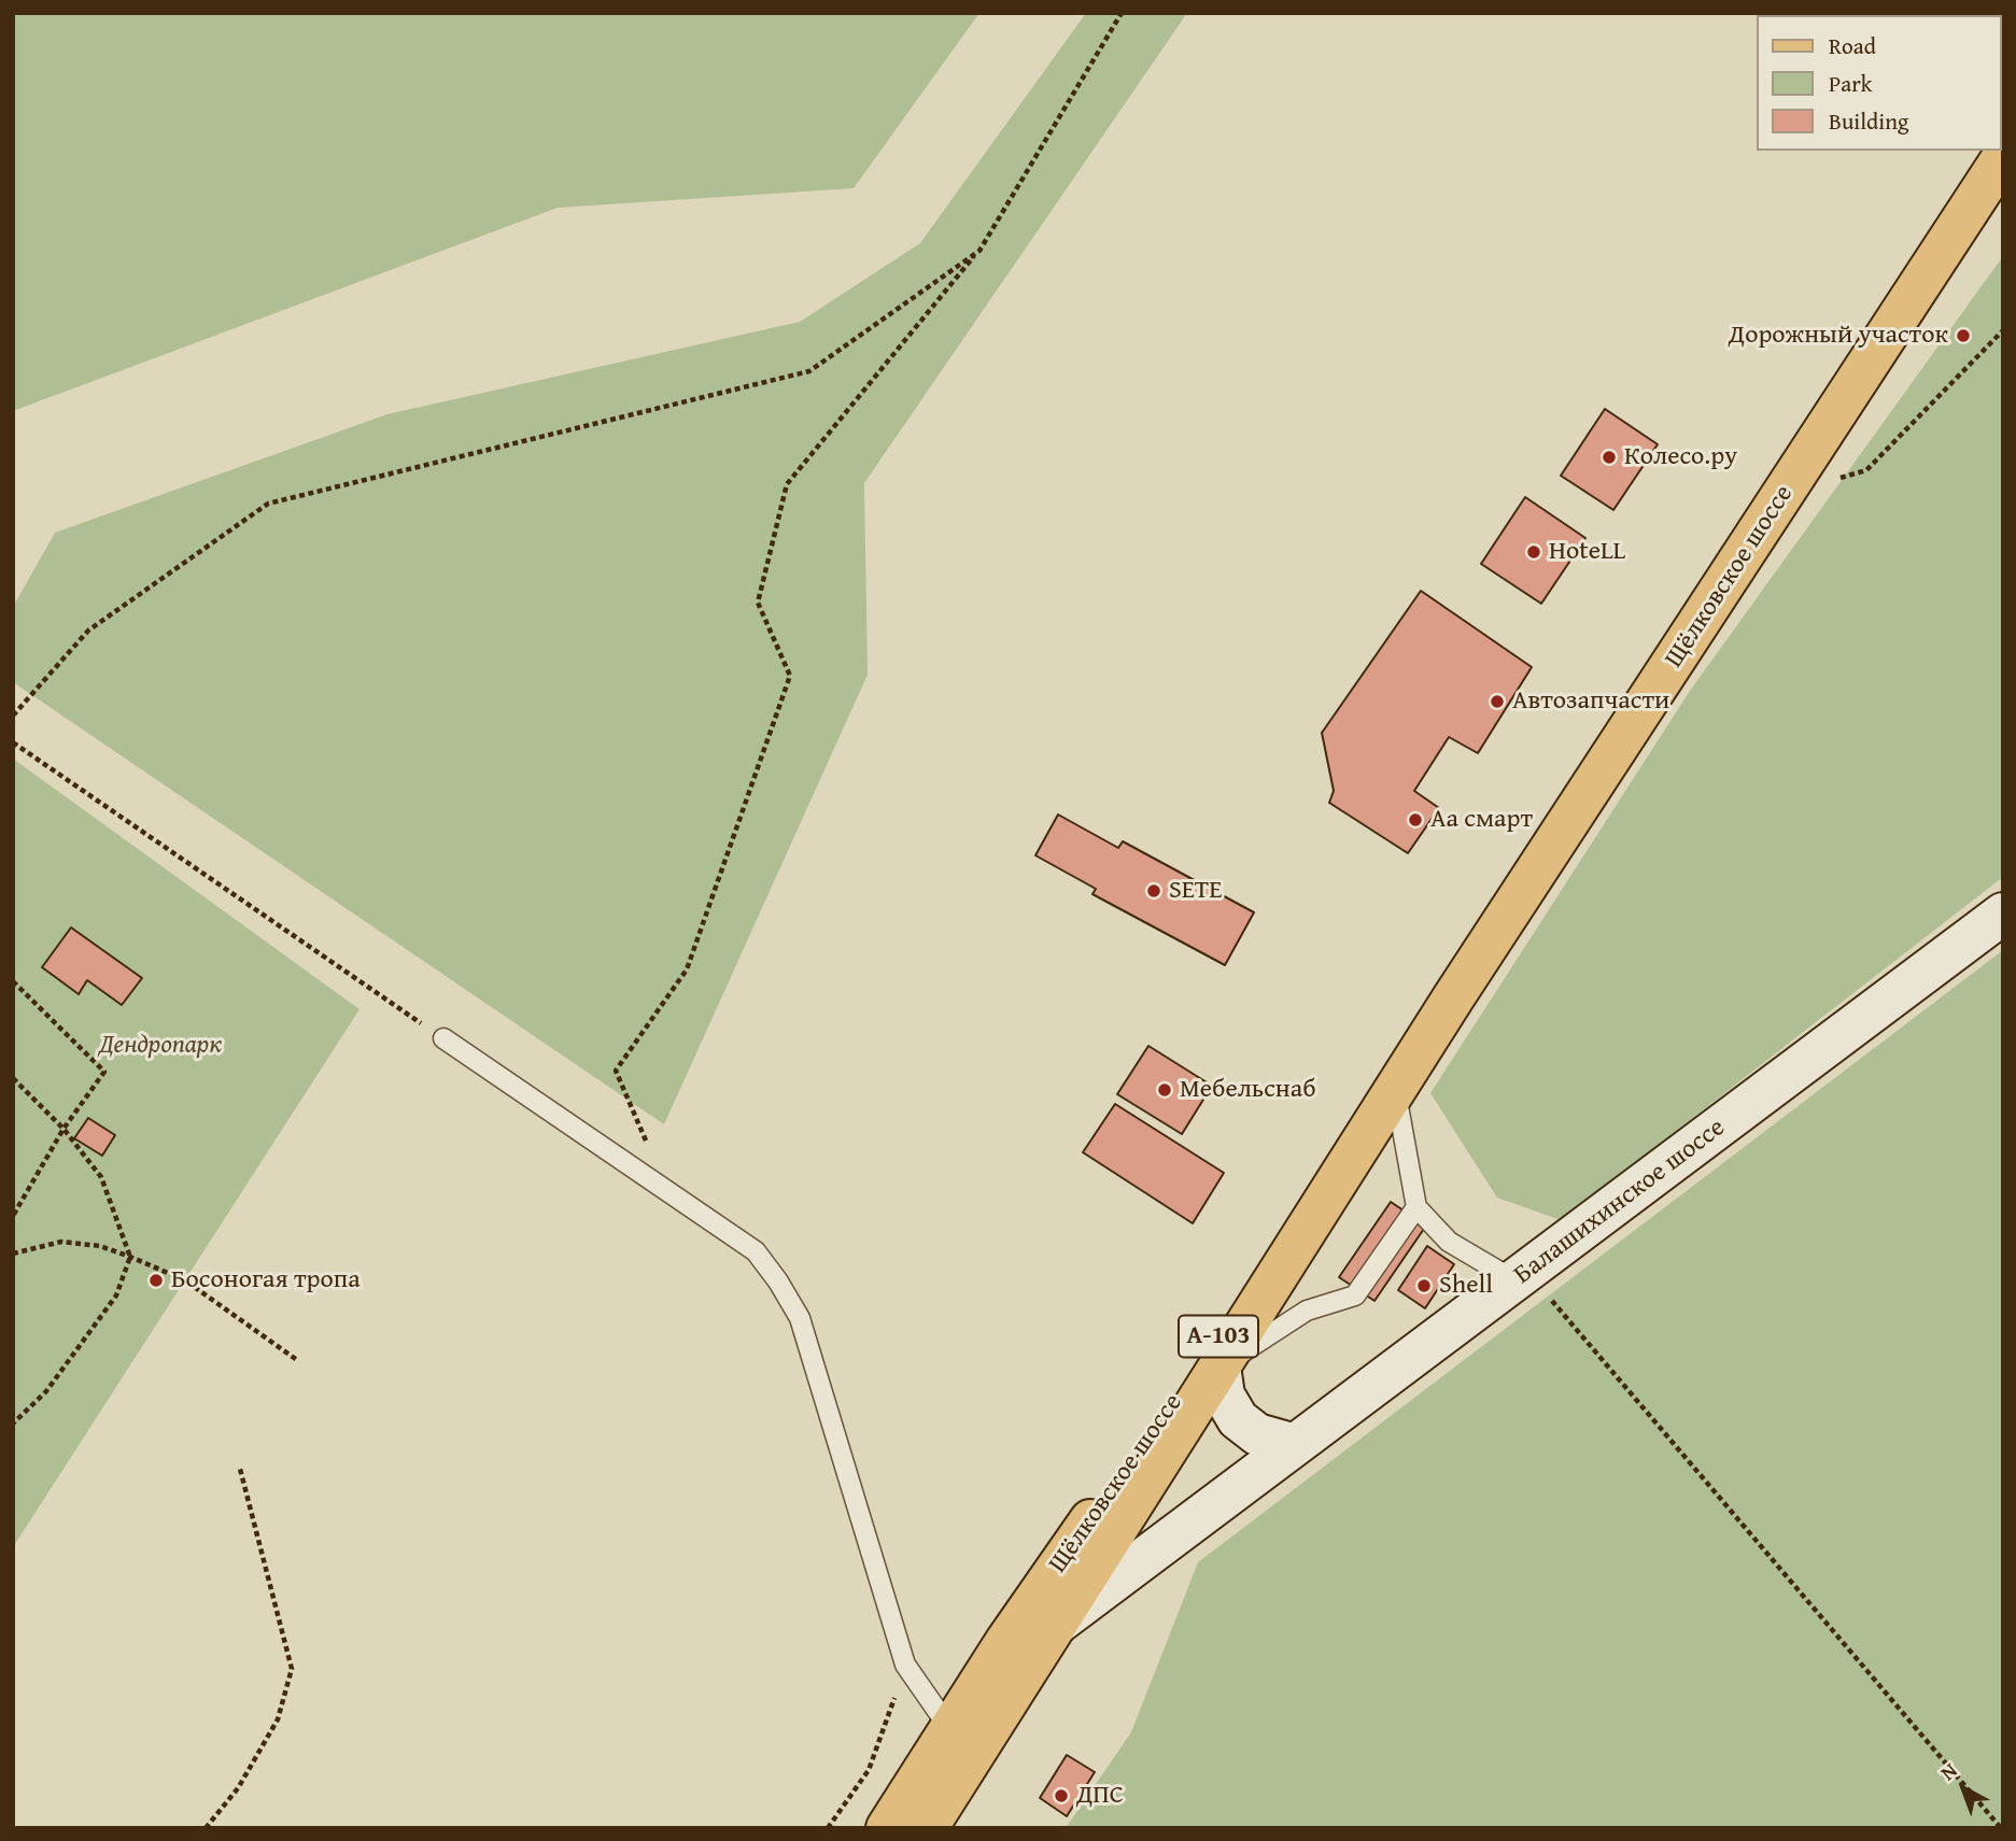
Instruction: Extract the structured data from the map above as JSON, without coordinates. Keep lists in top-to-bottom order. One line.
{"streets":{"main road":["Щёлковское шоссе","Балашихинское шоссе","А-103"]},"crossings":[["Щёлковское шоссе","Балашихинское шоссе"]],"parks":["Дендропарк"],"places":["Дорожный участок","Колесо.ру","HoteLL","Автозапчасти","Аа смарт","SETE","Мебельснаб","Босоногая тропа","Shell","ДПС"],"legend":["Road","Park","Building"],"north":"top left"}
